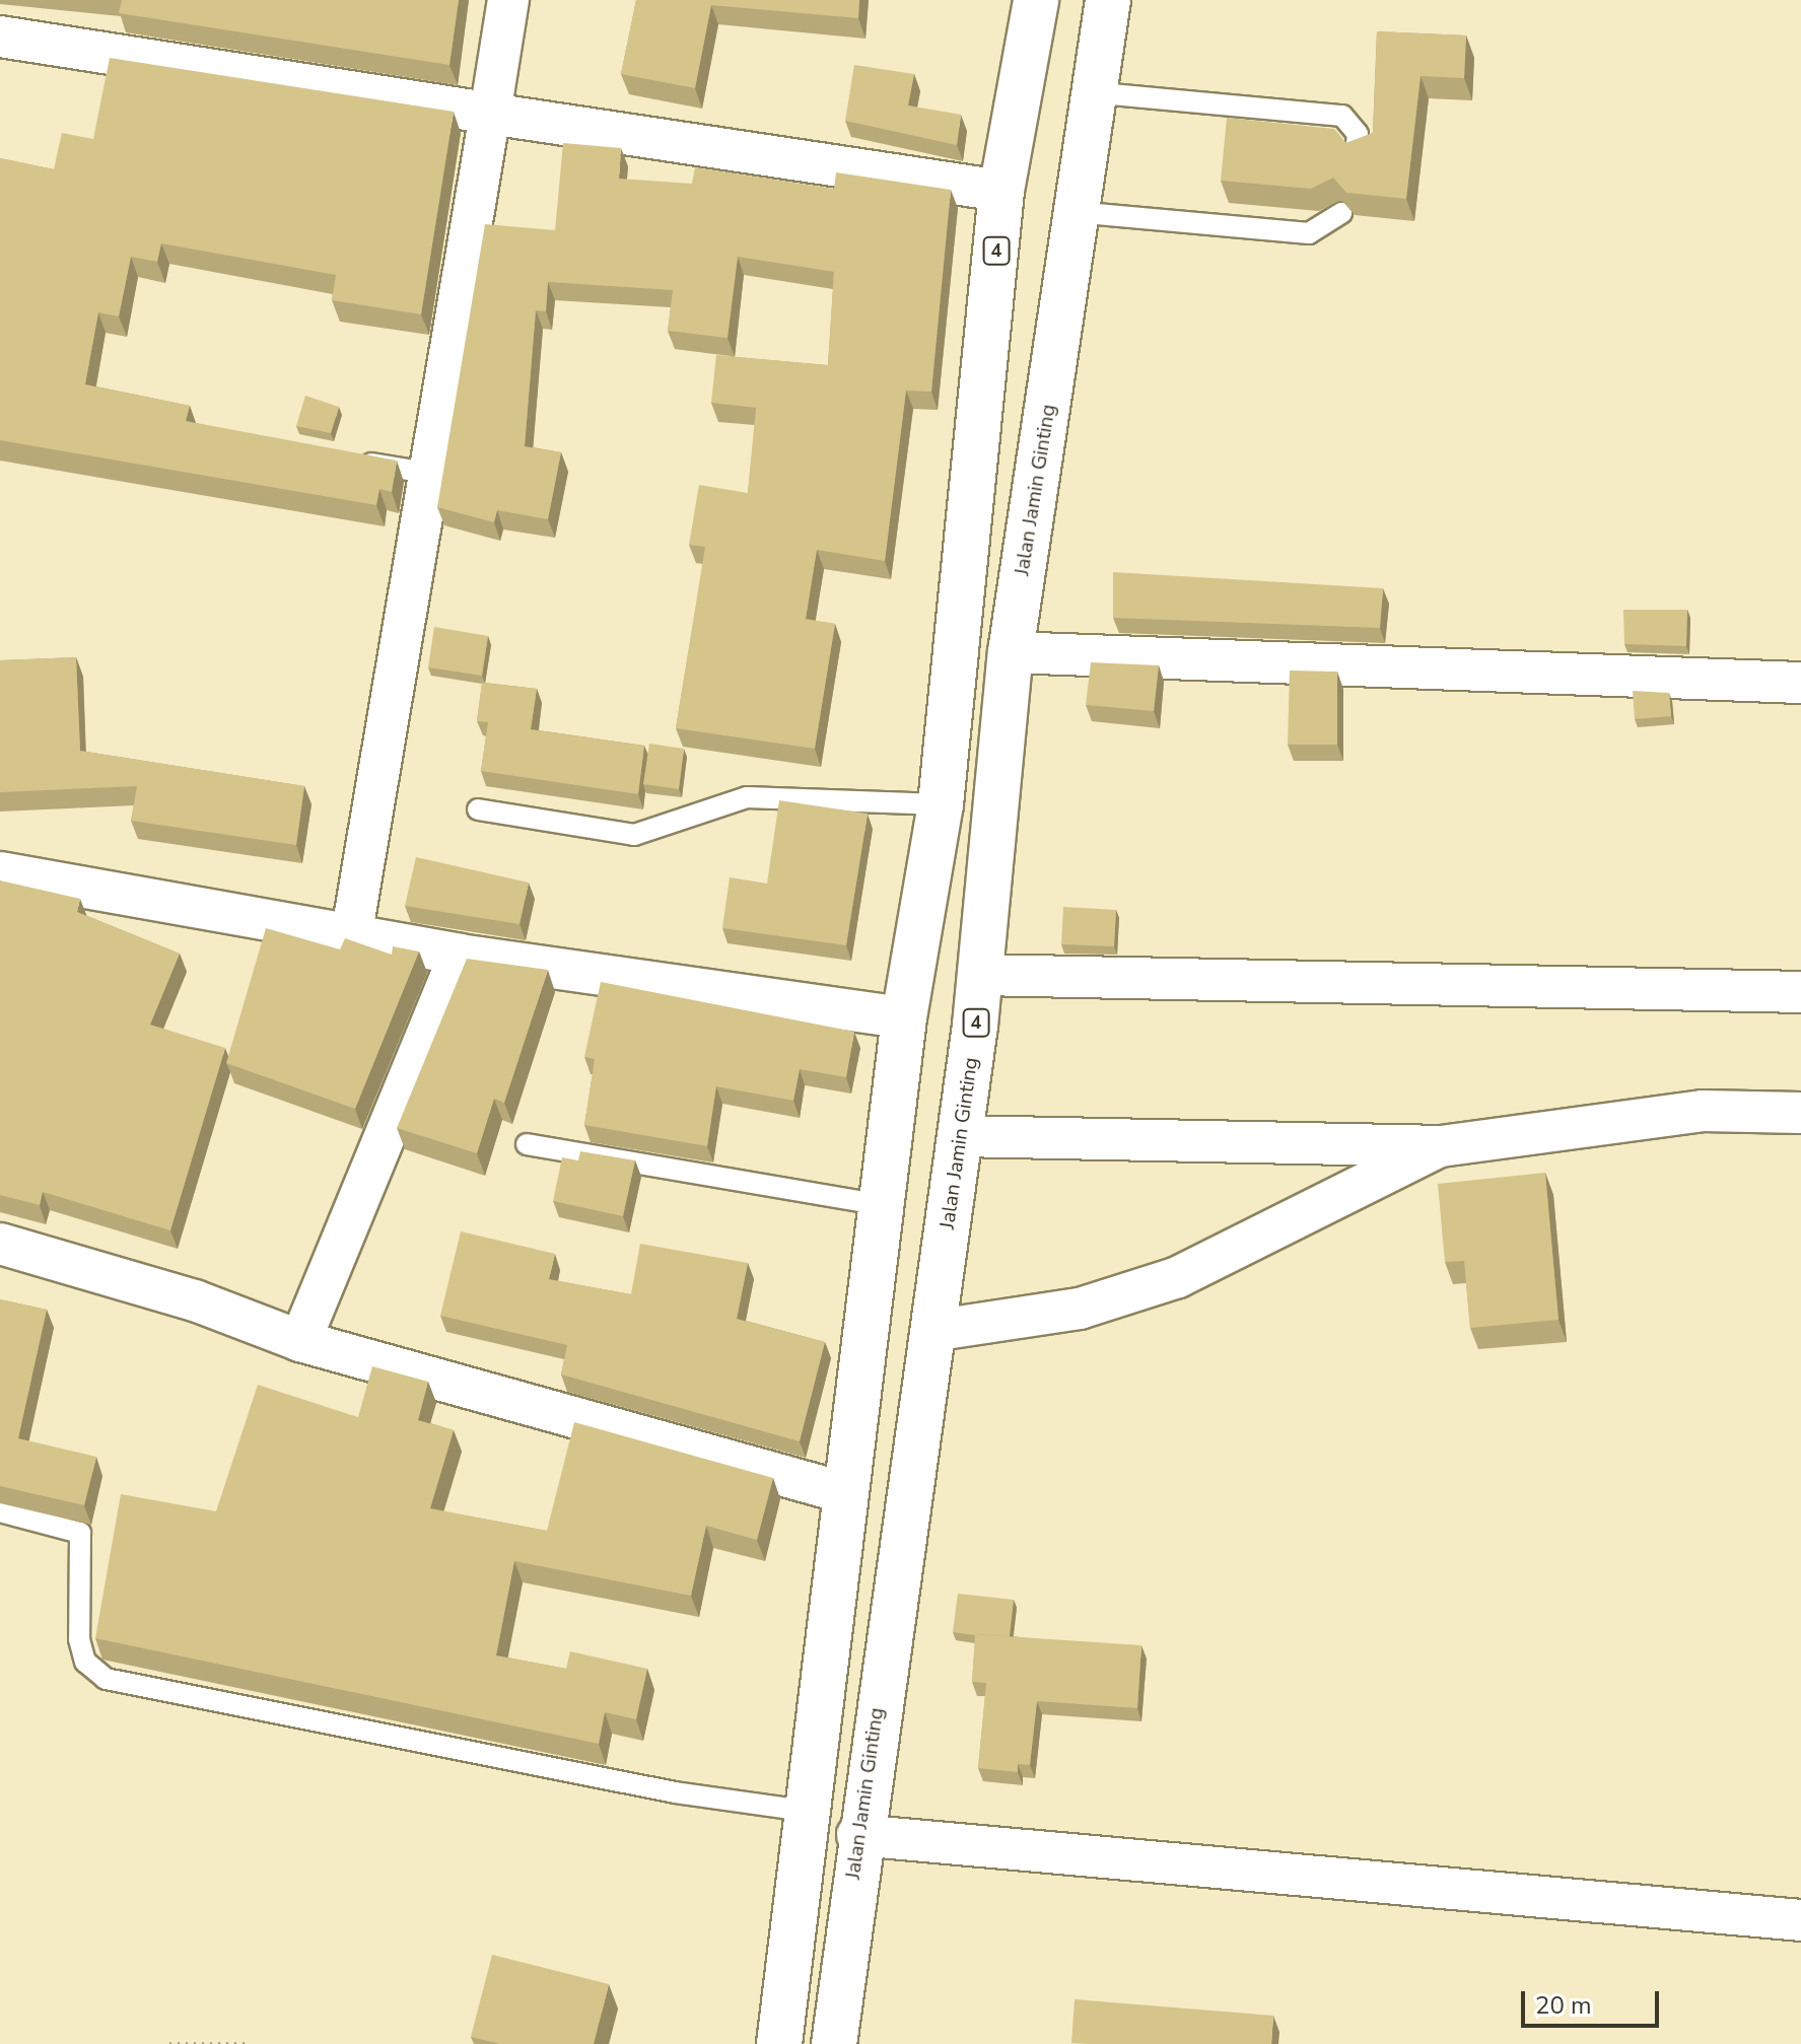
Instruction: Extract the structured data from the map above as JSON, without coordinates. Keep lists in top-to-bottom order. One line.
{"streets":{"highway":["4","Jalan Jamin Ginting"]},"scale_bar":"20 m"}
